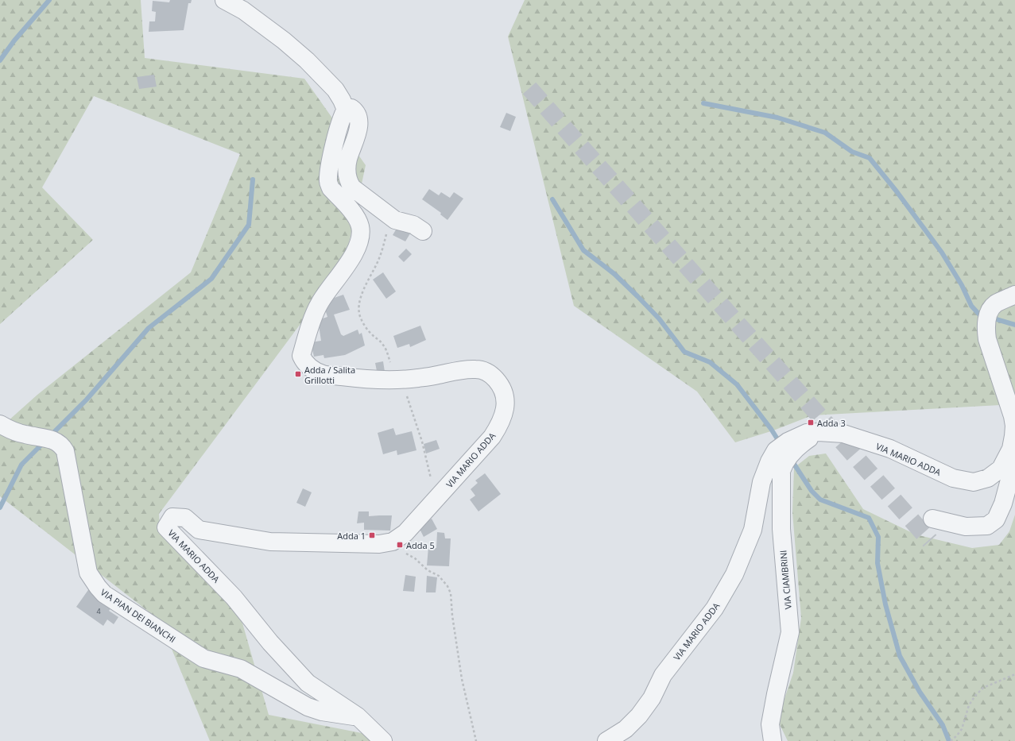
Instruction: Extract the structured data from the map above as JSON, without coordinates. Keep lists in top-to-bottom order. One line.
{"streets":{"street":["VIA MARIO ADDA","VIA CIAMBRINI","VIA PIAN DEI BIANCHI"]},"crossings":[["VIA MARIO ADDA","VIA CIAMBRINI"],["VIA MARIO ADDA","VIA PIAN DEI BIANCHI"]],"places":{"transit":["Adda / Salita Grillotti","Adda 3","Adda 1","Adda 5"]},"house_numbers":["4"]}
